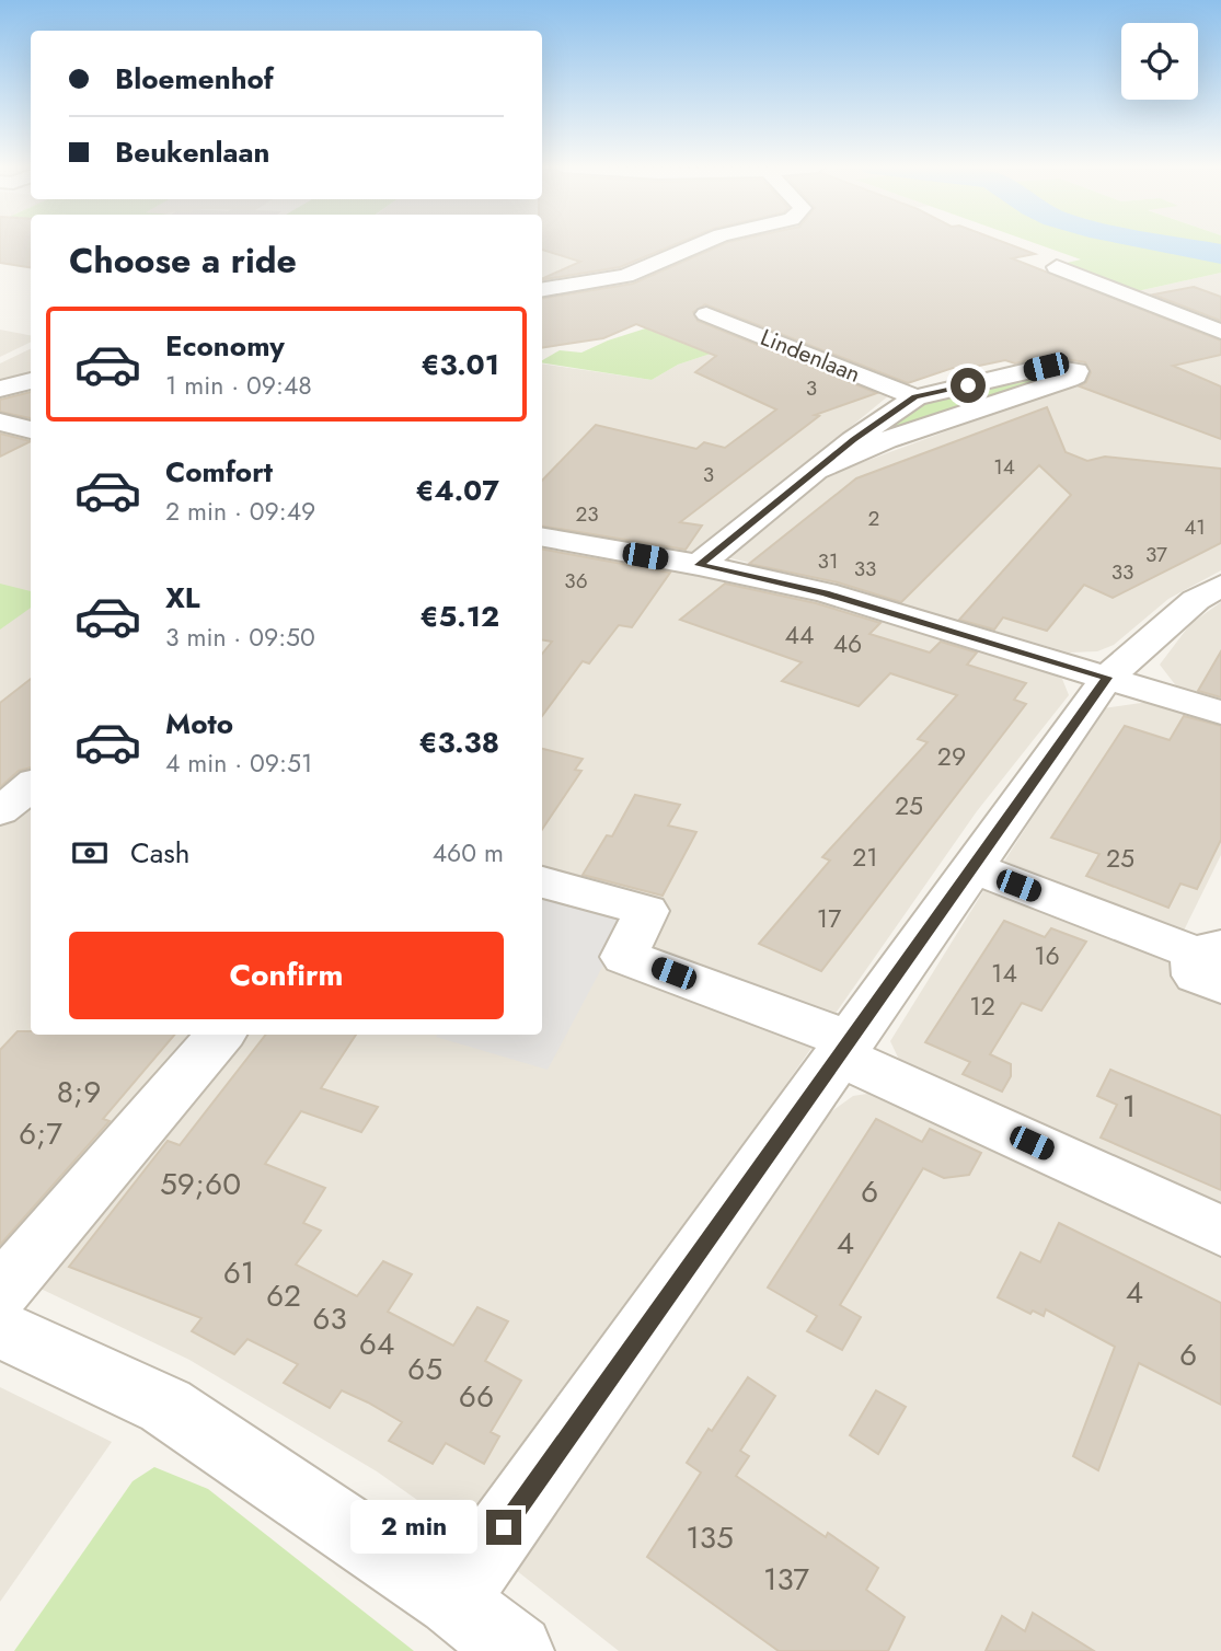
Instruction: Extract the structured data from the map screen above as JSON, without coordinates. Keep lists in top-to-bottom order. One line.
{"streets":{"street":["Lindenlaan"]},"house_numbers":["3","14","3","23","2","41","37","31","33","33","36","44","46","29","25","21","25","17","16","14","12","8;9","1","6;7","59;60","6","4","61","4","62","63","64","6","65","66","135","137"],"page":{"banner":["Bloemenhof","Beukenlaan"],"heading":"Choose a ride","list":[{"name":"Economy","note":"1 min · 09:48","value":"€3.01"},{"name":"Comfort","note":"2 min · 09:49","value":"€4.07"},{"name":"XL","note":"3 min · 09:50","value":"€5.12"},{"name":"Moto","note":"4 min · 09:51","value":"€3.38"}],"pay":["Cash","460 m"],"buttons":"Confirm","bubble":"2 min"}}
